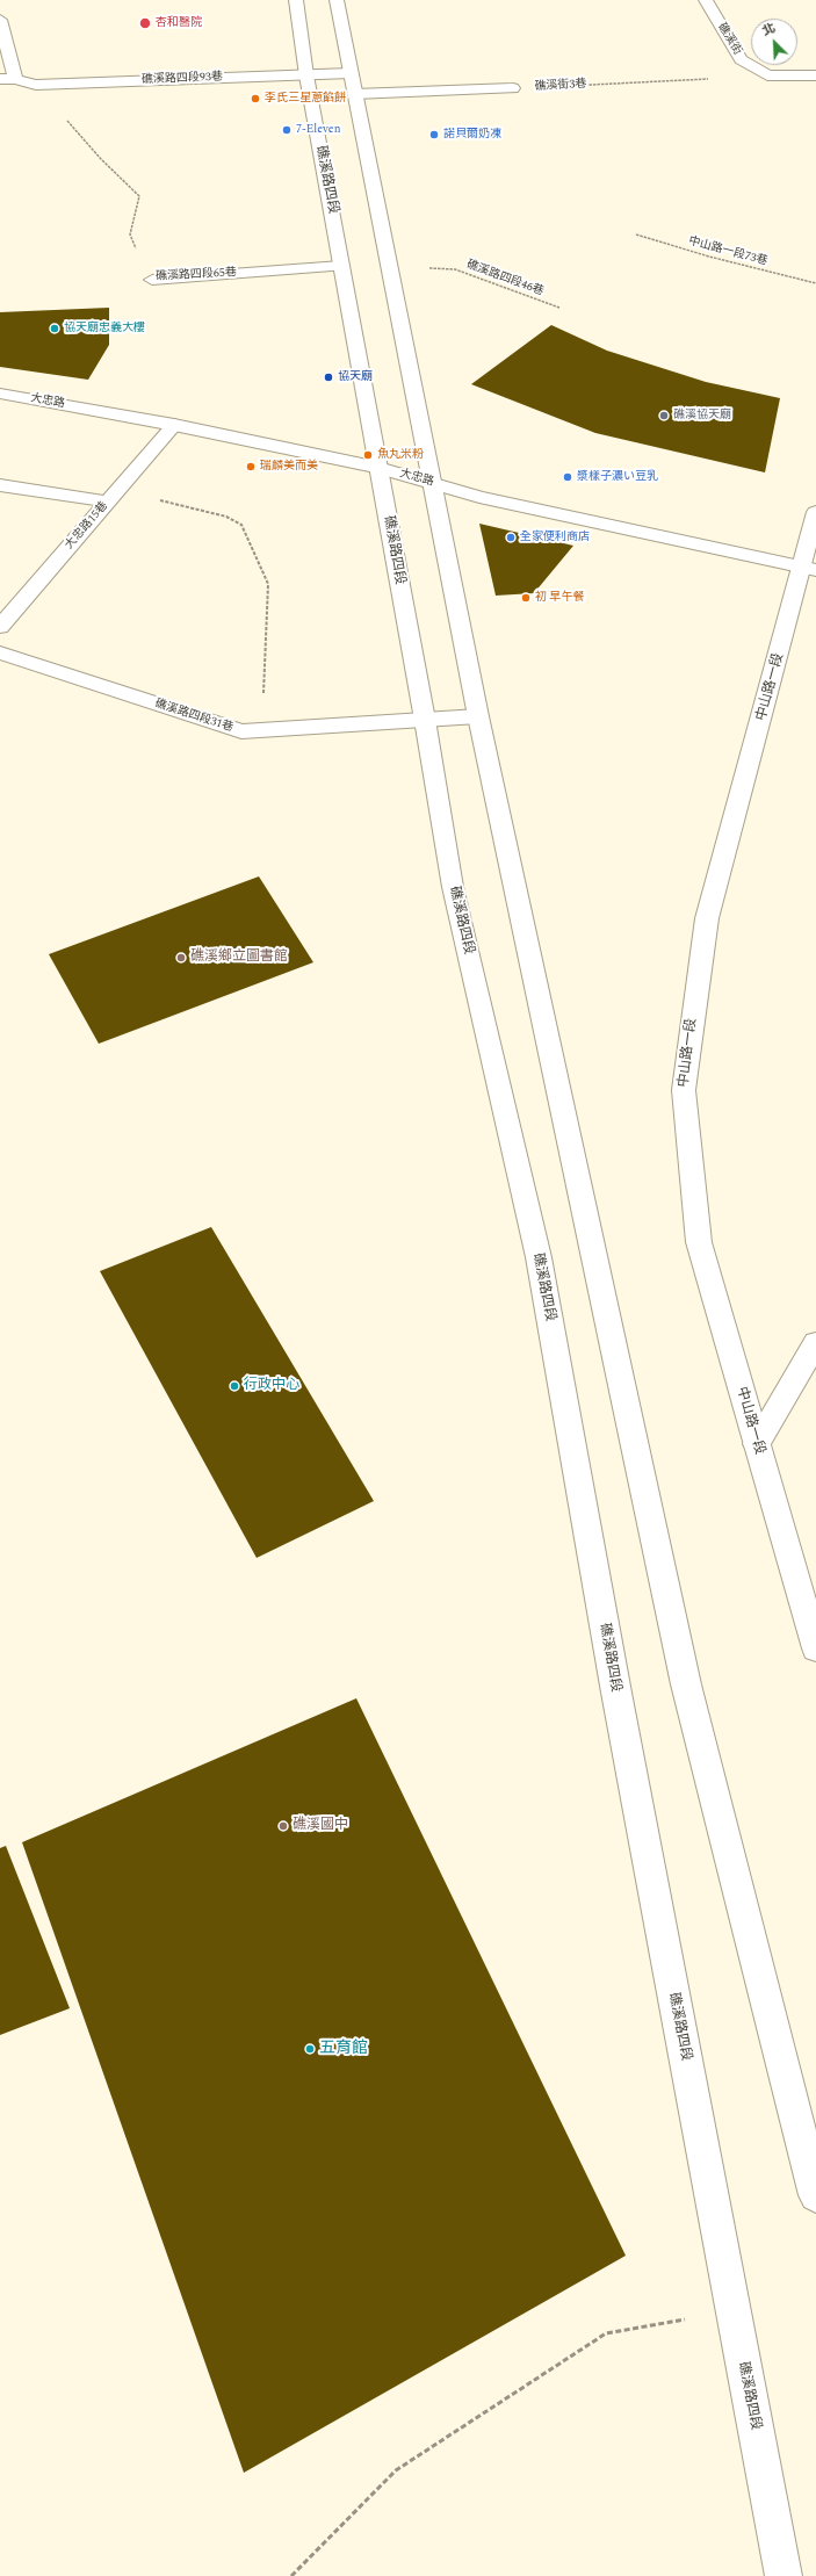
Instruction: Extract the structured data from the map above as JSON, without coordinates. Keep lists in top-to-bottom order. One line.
{"streets":{"main road":["礁溪街","礁溪路四段93巷","礁溪路四段","礁溪路四段65巷","大忠路","大忠路15巷","中山路一段","礁溪路四段31巷"],"path":["礁溪街3巷","中山路一段73巷","礁溪路四段46巷"]},"crossings":[["礁溪街","礁溪街3巷"],["礁溪路四段93巷","礁溪路四段"],["礁溪路四段93巷","礁溪路四段65巷"],["礁溪路四段","礁溪路四段65巷"],["礁溪路四段","大忠路"],["礁溪路四段","礁溪路四段31巷"],["大忠路","大忠路15巷"],["大忠路","中山路一段"]],"places":["杏和醫院","李氏三星蔥餡餅","7-Eleven","諾貝爾奶凍","協天廟忠義大樓","協天廟","礁溪協天廟","魚丸米粉","瑞麟美而美","漿樣子濃い豆乳","全家便利商店","初 早午餐","礁溪鄉立圖書館","行政中心","礁溪國中","五育館"],"north":"top left"}
